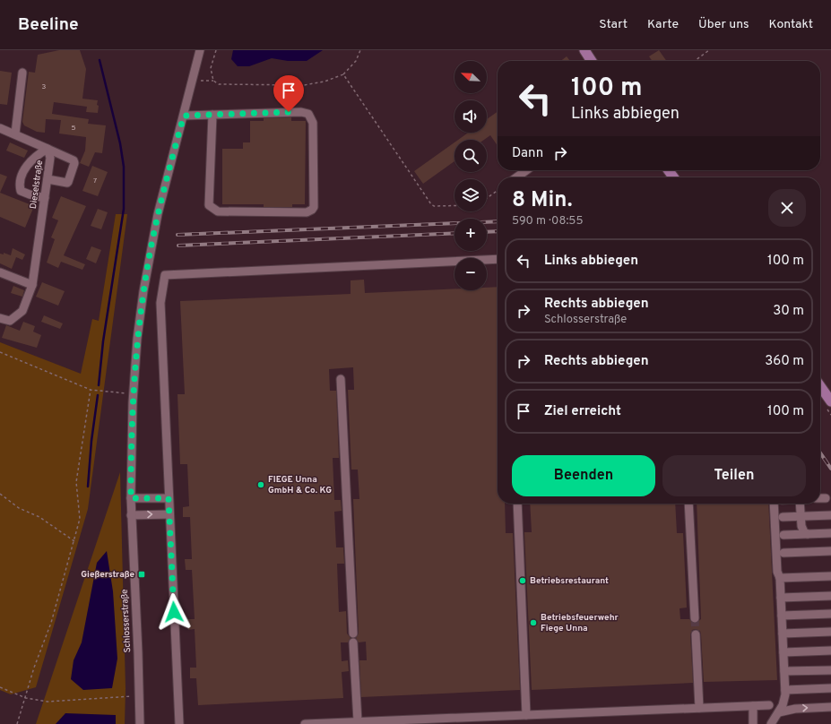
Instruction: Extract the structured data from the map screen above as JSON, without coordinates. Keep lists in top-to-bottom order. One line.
{"streets":{"street":["Dieselstraße","Schlosserstraße"]},"places":{"other":["FIEGE Unna GmbH & Co. KG","Betriebsrestaurant","Betriebsfeuerwehr Fiege Unna"],"transit":["Gießerstraße"]},"house_numbers":["3","5","7"],"north":"top left","page":{"header":"Beeline","nav":["Start","Karte","Über uns","Kontakt"],"map_buttons":["+","−"],"turn":["100 m","Links abbiegen"],"then":"Dann","heading":["8 Min.","590 m · 08:55"],"list":[{"name":"Links abbiegen","value":"100 m"},{"name":"Rechts abbiegen","note":"Schlosserstraße","value":"30 m"},{"name":"Rechts abbiegen","value":"360 m"},{"name":"Ziel erreicht","value":"100 m"}],"buttons":["Beenden","Teilen"]}}
